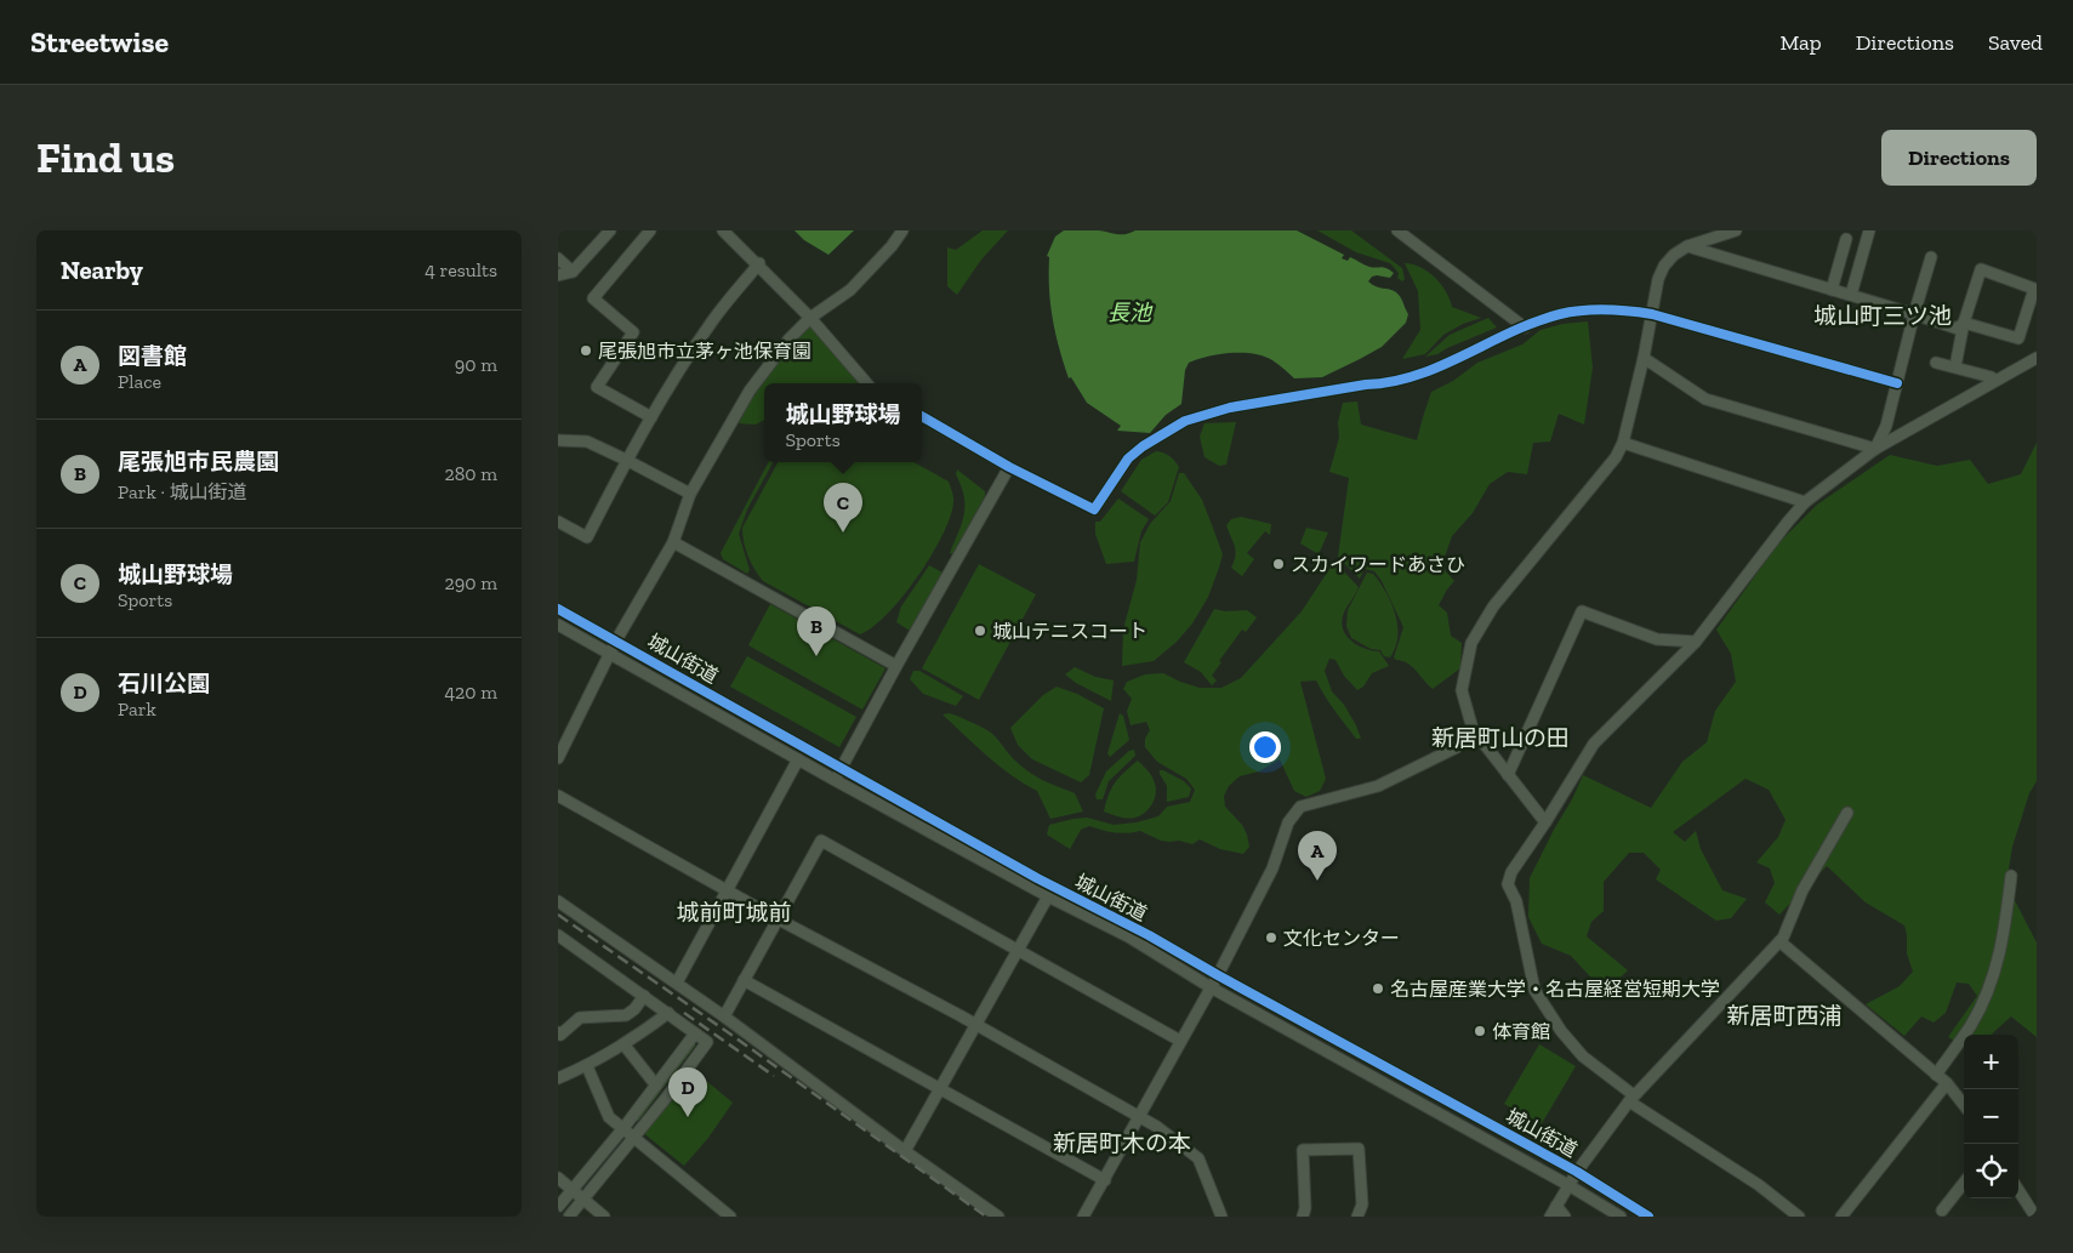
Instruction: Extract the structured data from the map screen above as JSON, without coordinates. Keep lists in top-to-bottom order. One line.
{"streets":{"street":["城山街道"]},"districts":["城山町三ツ池","新居町山の田","城前町城前","新居町西浦","新居町木の本"],"water":["長池"],"places":["尾張旭市立茅ヶ池保育園","スカイワードあさひ","城山テニスコート","文化センター","名古屋産業大学・名古屋経営短期大学","体育館"],"page":{"header":"Streetwise","nav":["Map","Directions","Saved"],"buttons":"Directions","title":"Find us","heading":["Nearby","4 results"],"list":[{"mark":"A","name":"図書館","note":"Place","value":"90 m"},{"mark":"B","name":"尾張旭市民農園","note":"Park · 城山街道","value":"280 m"},{"mark":"C","name":"城山野球場","note":"Sports","value":"290 m"},{"mark":"D","name":"石川公園","note":"Park","value":"420 m"}],"popup":["城山野球場","Sports"],"pins":["C","B","A","D"],"map_buttons":["+","−"]}}
